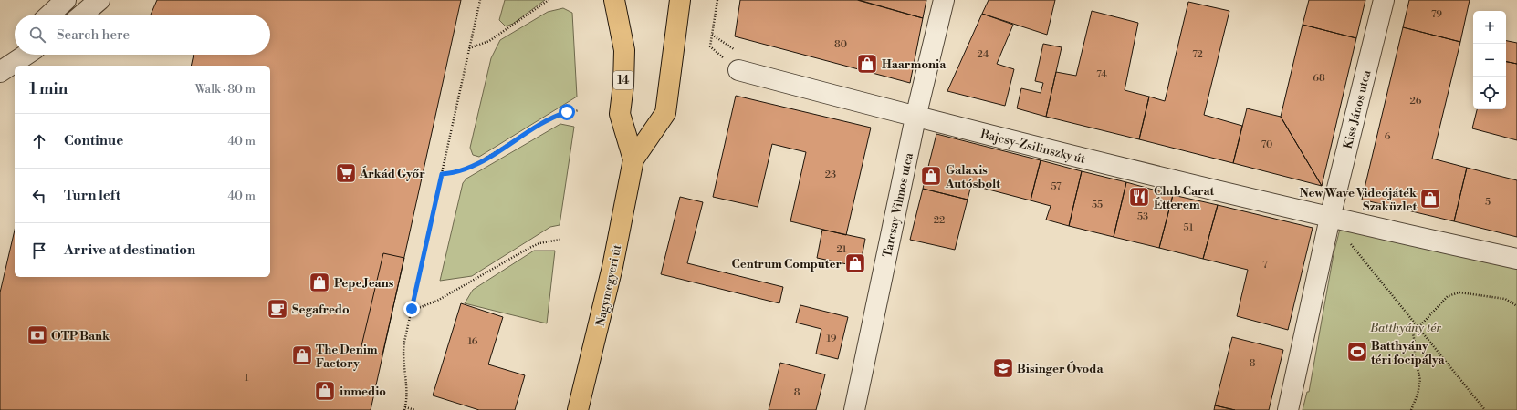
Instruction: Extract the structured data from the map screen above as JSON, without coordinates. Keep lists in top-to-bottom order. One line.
{"streets":{"main road":["14","Nagymegyeri út"],"street":["Kiss János utca","Bajcsy-Zsilinszky út","Tarcsay Vilmos utca"]},"crossings":[["Kiss János utca","Bajcsy-Zsilinszky út"],["Bajcsy-Zsilinszky út","Tarcsay Vilmos utca"]],"parks":["Batthyány tér"],"places":{"shop":["Haarmonia","Galaxis Autósbolt","New Wave Videójáték Szaküzlet","Centrum Computer","Pepe Jeans","The Denim Factory","inmedio"],"supermarket":["Árkád Győr"],"restaurant":["Club Carat Étterem"],"cafe":["Segafredo"],"bank":["OTP Bank"],"sports":["Batthyány téri focipálya"],"school or university":["Bisinger Óvoda"]},"house_numbers":["79","80","24","72","74","68","26","6","70","23","57","5","55","53","22","51","21","7","19","16","8","1","8"],"page":{"map_buttons":["+","−"],"search":"Search here","heading":["1 min","Walk · 80 m"],"list":[["Continue","40 m"],["Turn left","40 m"],"Arrive at destination"]}}
